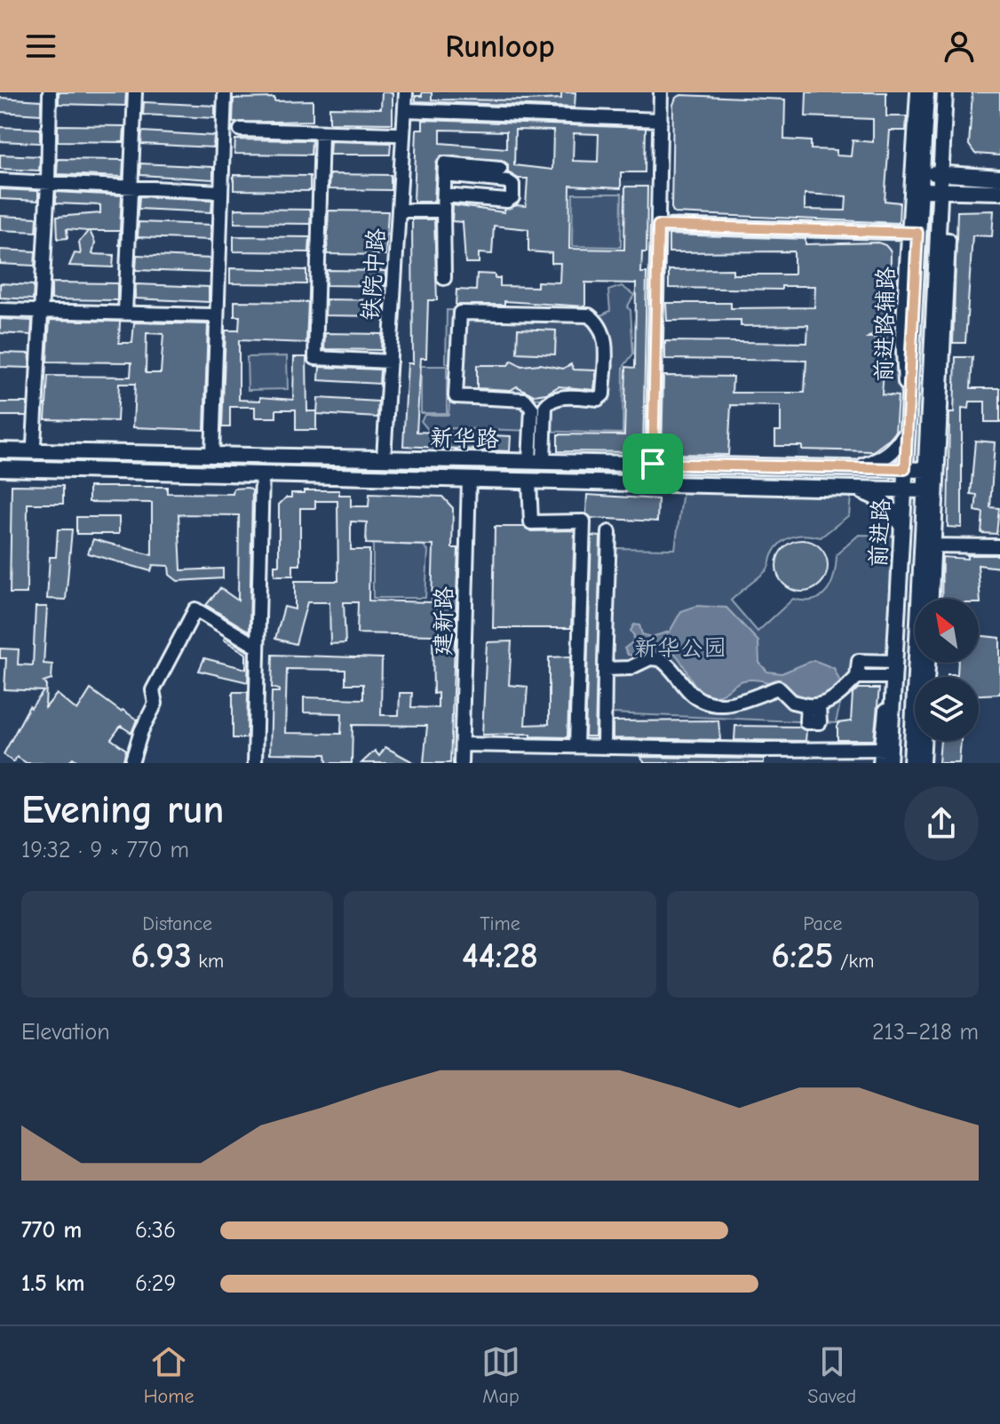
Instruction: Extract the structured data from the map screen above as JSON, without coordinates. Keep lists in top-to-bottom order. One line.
{"streets":{"main road":["新华路","前进路"],"street":["铁院中路","建新路"]},"crossings":[["铁院中路","新华路"],["新华路","前进路"],["新华路","建新路"]],"parks":["新华公园"],"north":"top left","page":{"header":"Runloop","heading":["Evening run","19:32 · 9 × 770 m"],"stats":[["Distance","6.93 km"],["Time","44:28"],["Pace","6:25 /km"]],"chart":["Elevation","213–218 m"],"list":[{"name":"770 m","note":"6:36"},{"name":"1.5 km","note":"6:29"}],"tabs":["Home","Map","Saved"]}}
